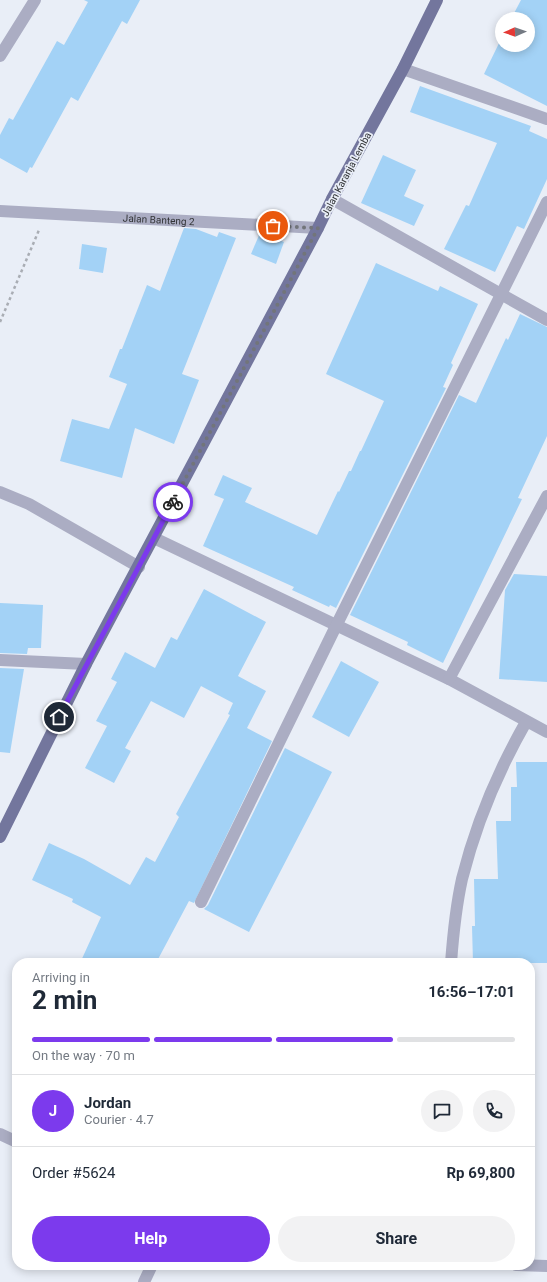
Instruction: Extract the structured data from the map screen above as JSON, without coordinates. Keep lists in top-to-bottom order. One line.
{"streets":{"main road":["Jalan Karanja Lemba"],"street":["Jalan Banteng 2"]},"crossings":[["Jalan Karanja Lemba","Jalan Banteng 2"]],"north":"left","page":{"heading":["2 min","Arriving in","16:56–17:01"],"panel":["Jordan","Courier · 4.7","Order #5624","Rp 69,800"],"bar":"On the way · 70 m","round":"J","buttons":["Help","Share"]}}
